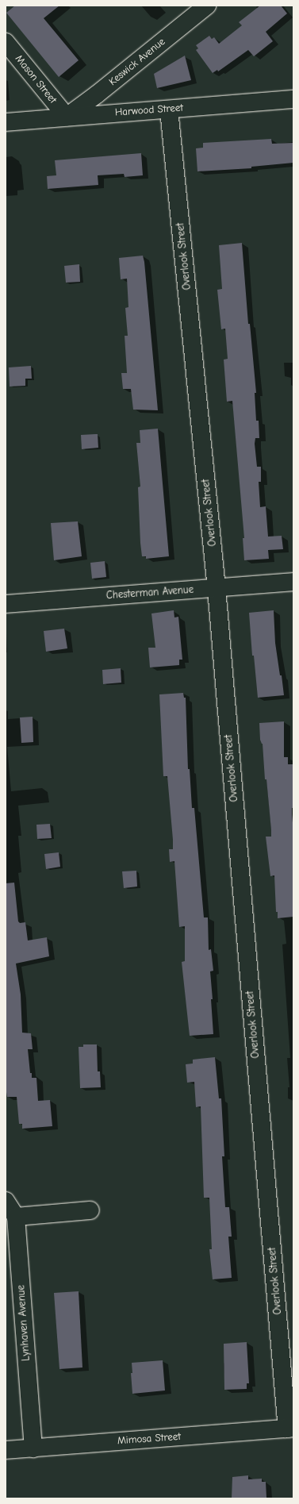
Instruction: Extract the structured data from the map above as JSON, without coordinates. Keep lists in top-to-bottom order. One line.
{"streets":{"street":["Keswick Avenue","Mason Street","Harwood Street","Overlook Street","Chesterman Avenue","Lynhaven Avenue","Mimosa Street"]},"crossings":[["Keswick Avenue","Mason Street"],["Keswick Avenue","Harwood Street"],["Mason Street","Harwood Street"],["Harwood Street","Overlook Street"],["Overlook Street","Chesterman Avenue"],["Overlook Street","Mimosa Street"],["Lynhaven Avenue","Mimosa Street"]]}
